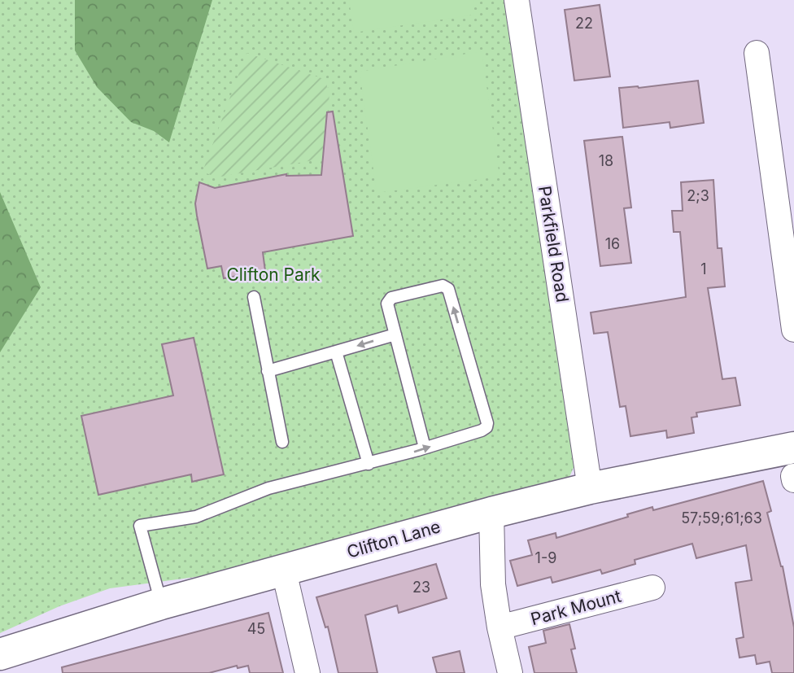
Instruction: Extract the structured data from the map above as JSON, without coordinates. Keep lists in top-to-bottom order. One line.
{"streets":{"main road":["Clifton Lane"],"street":["Parkfield Road","Park Mount"]},"crossings":[["Parkfield Road","Clifton Lane"]],"parks":["Clifton Park"],"house_numbers":["22","18","2;3","16","1","57;59;61;63","1-9","23","45"]}
